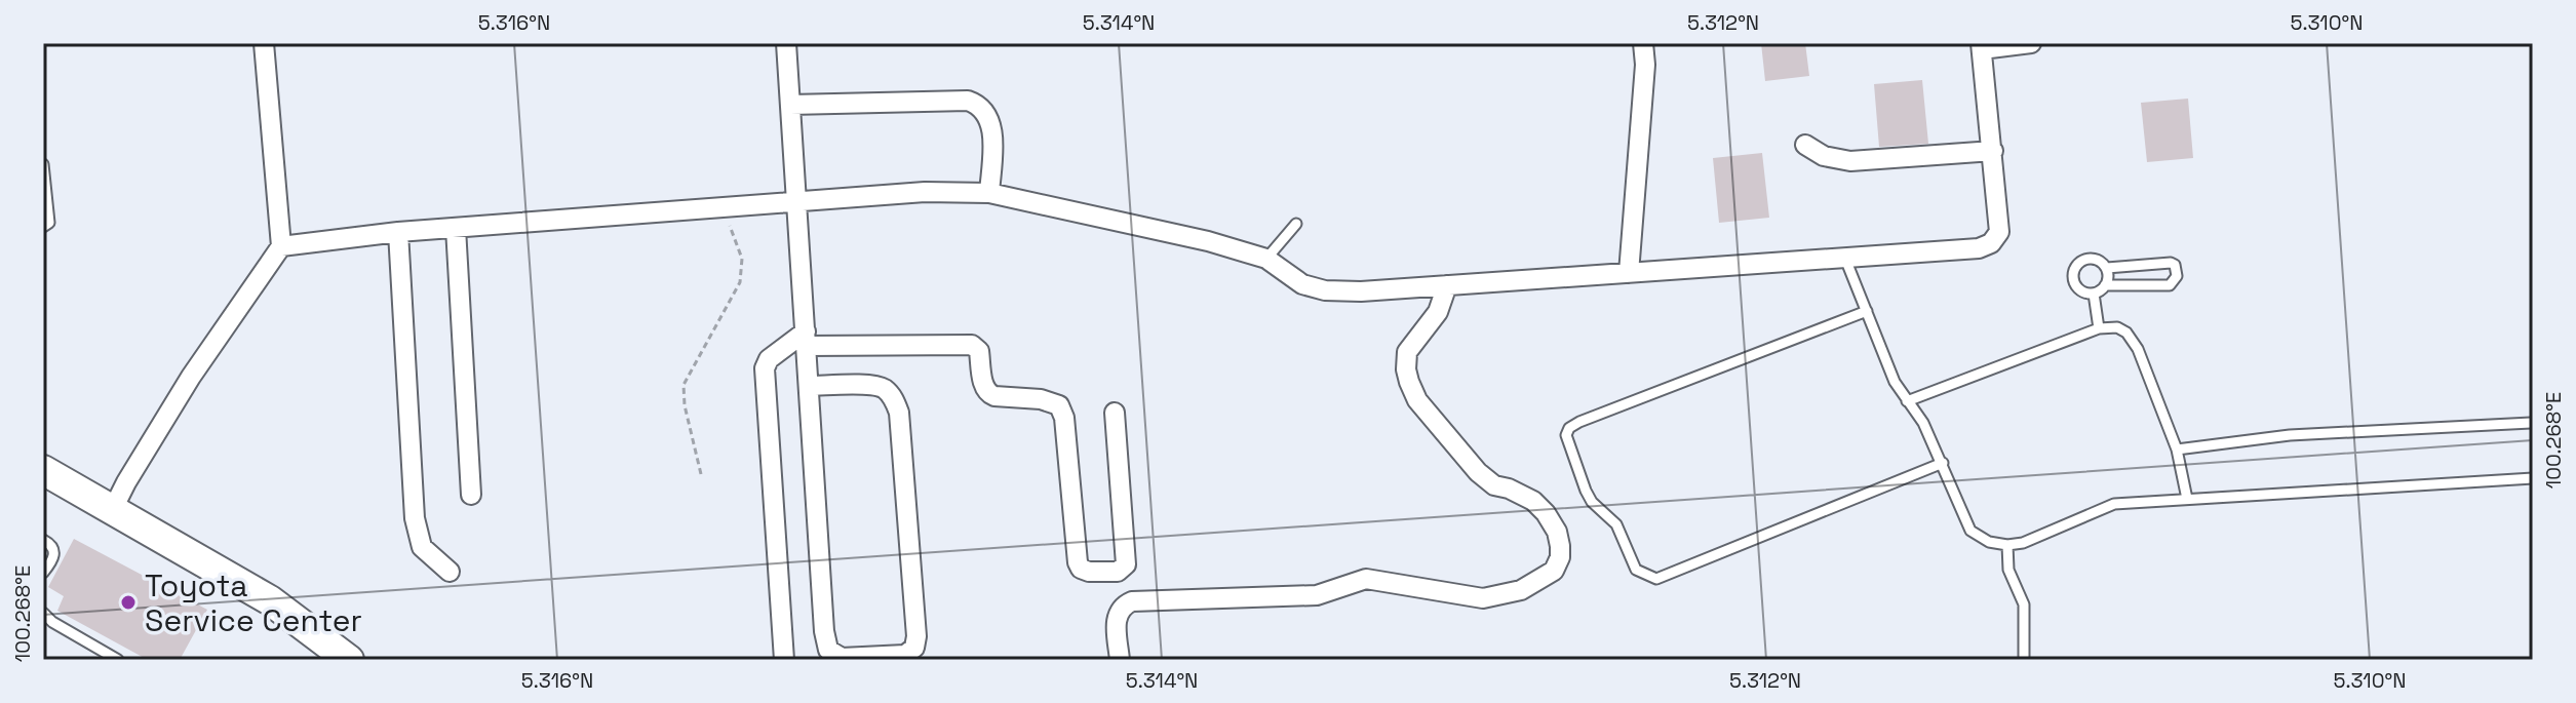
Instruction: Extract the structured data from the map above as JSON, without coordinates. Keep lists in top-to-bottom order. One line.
{"places":["Toyota Service Center"],"coordinates":["5.316°N","5.314°N","5.312°N","5.310°N","100.268°E"]}
